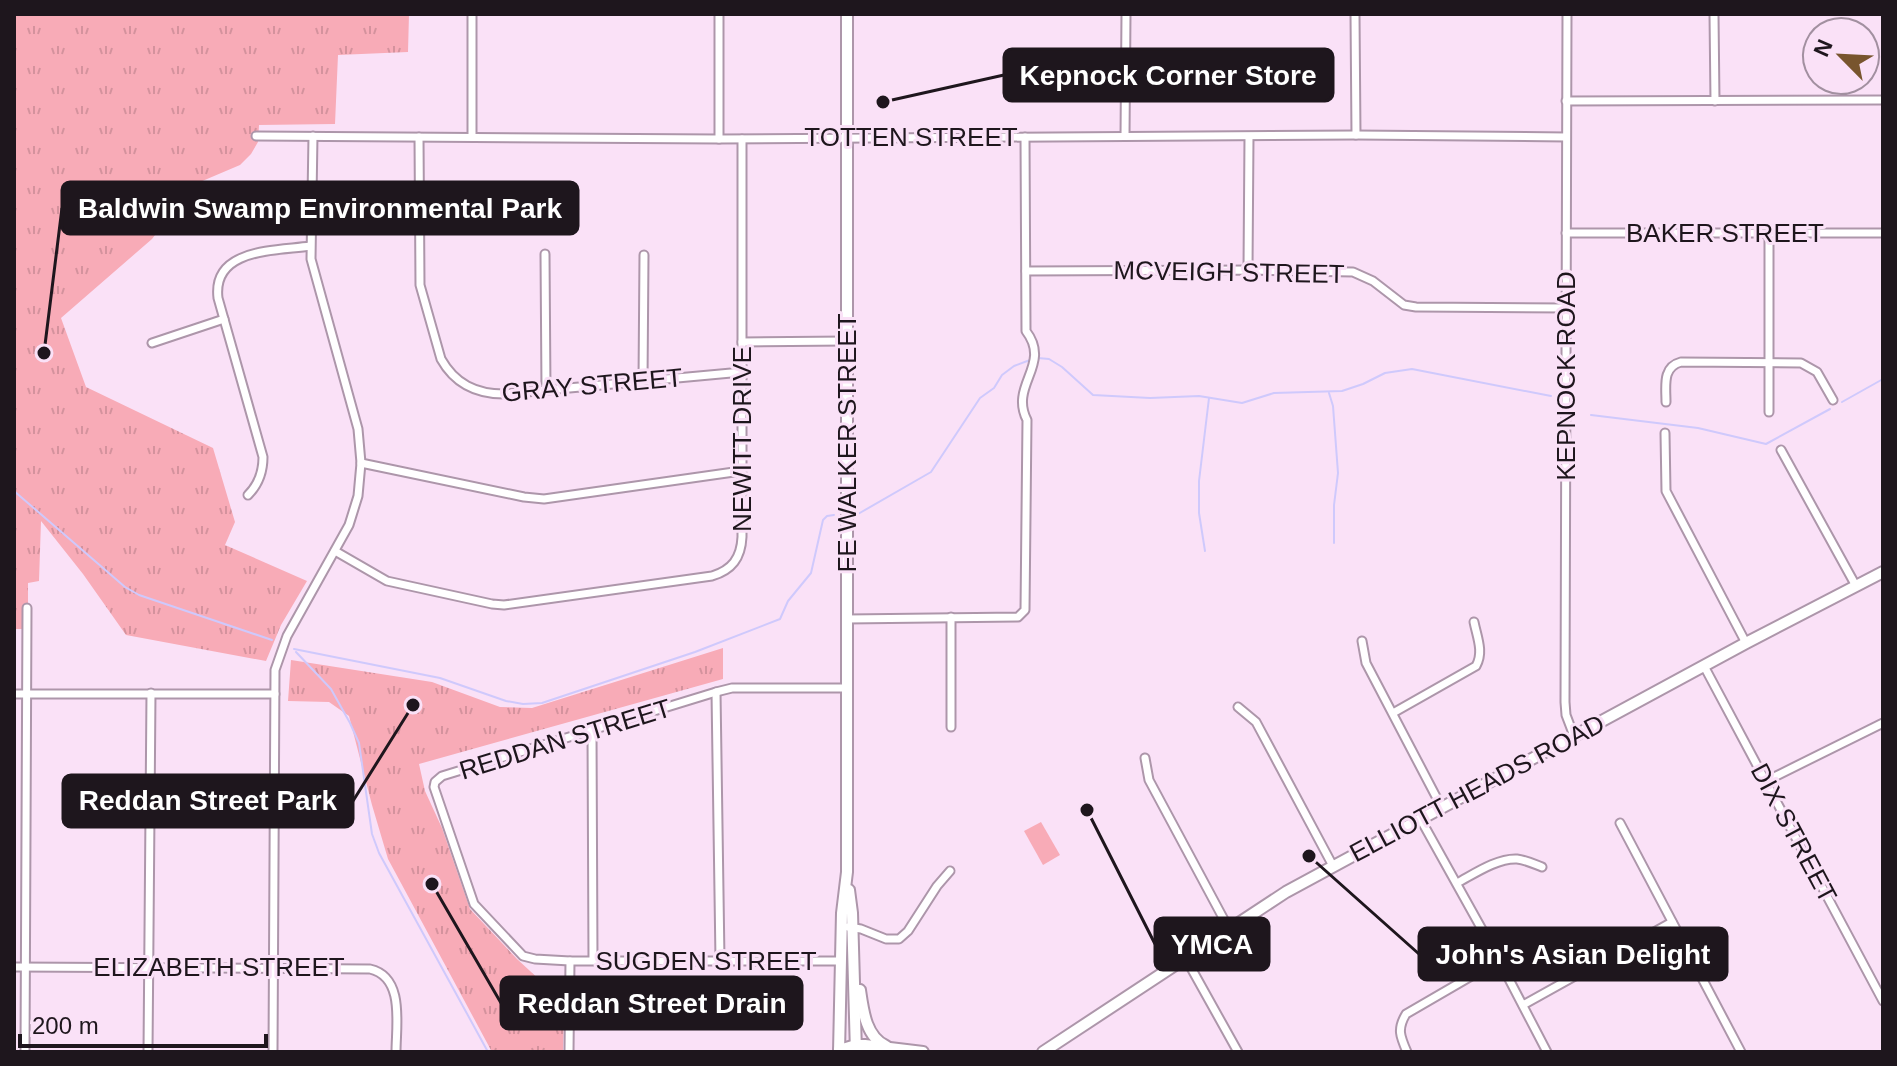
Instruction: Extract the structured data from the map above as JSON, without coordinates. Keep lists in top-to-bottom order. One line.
{"streets":{"main road":["FE WALKER STREET","ELLIOTT HEADS ROAD"],"street":["TOTTEN STREET","BAKER STREET","MCVEIGH STREET","KEPNOCK ROAD","GRAY STREET","NEWITT DRIVE","REDDAN STREET","DIX STREET","SUGDEN STREET","ELIZABETH STREET"]},"crossings":[["TOTTEN STREET","KEPNOCK ROAD"],["TOTTEN STREET","GRAY STREET"],["TOTTEN STREET","NEWITT DRIVE"],["TOTTEN STREET","FE WALKER STREET"],["BAKER STREET","KEPNOCK ROAD"],["MCVEIGH STREET","KEPNOCK ROAD"],["KEPNOCK ROAD","ELLIOTT HEADS ROAD"],["GRAY STREET","NEWITT DRIVE"],["FE WALKER STREET","REDDAN STREET"],["FE WALKER STREET","SUGDEN STREET"],["REDDAN STREET","SUGDEN STREET"],["ELLIOTT HEADS ROAD","DIX STREET"]],"places":["Kepnock Corner Store","Baldwin Swamp Environmental Park","Reddan Street Park","YMCA","John's Asian Delight","Reddan Street Drain"],"scale_bar":"200 m","north":"top left"}
